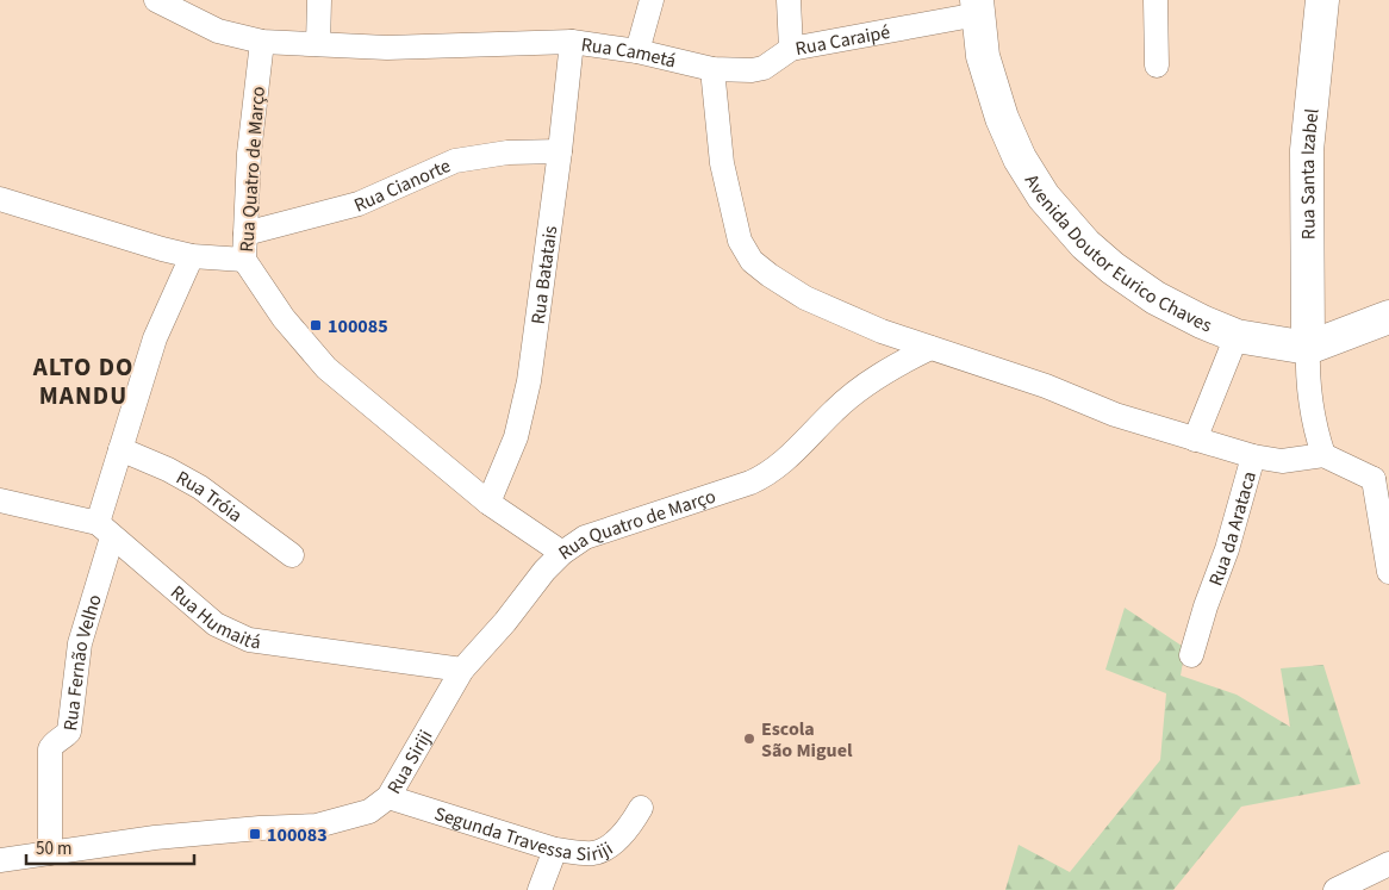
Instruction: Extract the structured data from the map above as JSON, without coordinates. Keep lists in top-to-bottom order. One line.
{"streets":{"street":["Rua Caraipé","Rua Cametá","Rua Quatro de Março","Rua Santa Izabel","Rua Cianorte","Avenida Doutor Eurico Chaves","Rua Batatais","Rua Tróia","Rua da Arataca","Rua Humaitá","Rua Fernão Velho","Rua Siriji","Segunda Travessa Siriji"]},"crossings":[["Rua Caraipé","Rua Cametá"],["Rua Caraipé","Avenida Doutor Eurico Chaves"],["Rua Cametá","Rua Quatro de Março"],["Rua Cametá","Rua Batatais"],["Rua Quatro de Março","Rua Cianorte"],["Rua Quatro de Março","Rua Batatais"],["Rua Quatro de Março","Rua Siriji"],["Rua Santa Izabel","Avenida Doutor Eurico Chaves"],["Rua Cianorte","Rua Batatais"],["Rua Tróia","Rua Fernão Velho"],["Rua Humaitá","Rua Fernão Velho"],["Rua Humaitá","Rua Siriji"],["Rua Fernão Velho","Rua Siriji"],["Rua Siriji","Segunda Travessa Siriji"]],"districts":["ALTO DO MANDU"],"places":{"transit":["100085","100083"],"other":["Escola São Miguel"]},"scale_bar":"50 m"}
